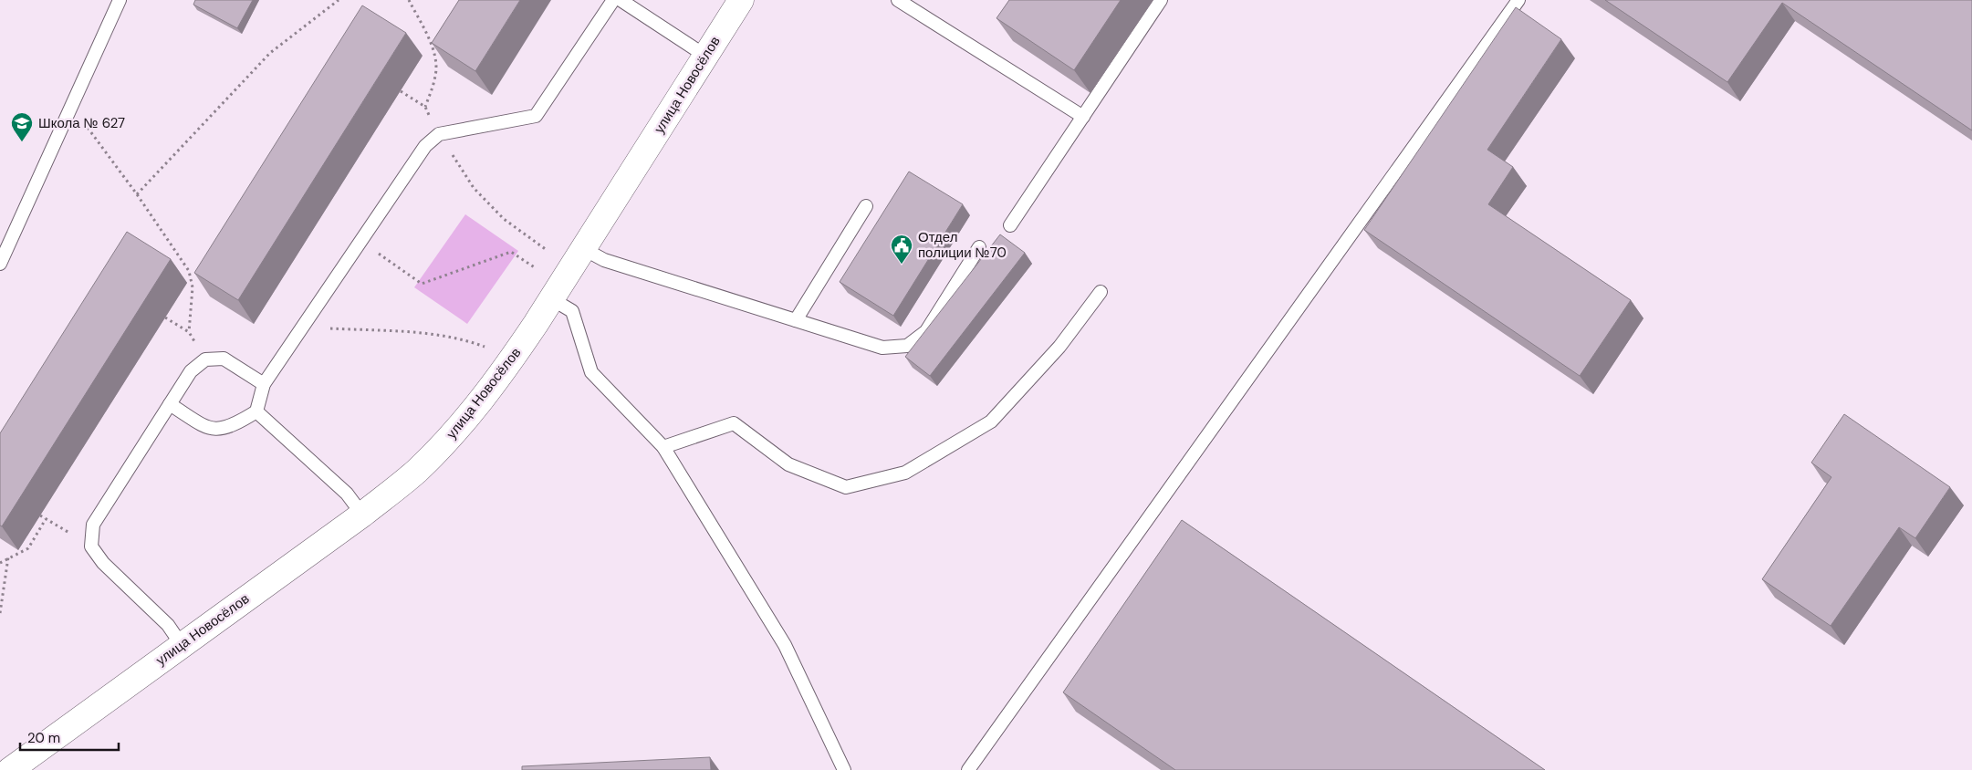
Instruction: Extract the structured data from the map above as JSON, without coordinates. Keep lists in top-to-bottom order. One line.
{"streets":{"street":["улица Новосёлов"]},"places":{"school or university":["Школа № 627"],"public building":["Отдел полиции №70"]},"scale_bar":"20 m"}
